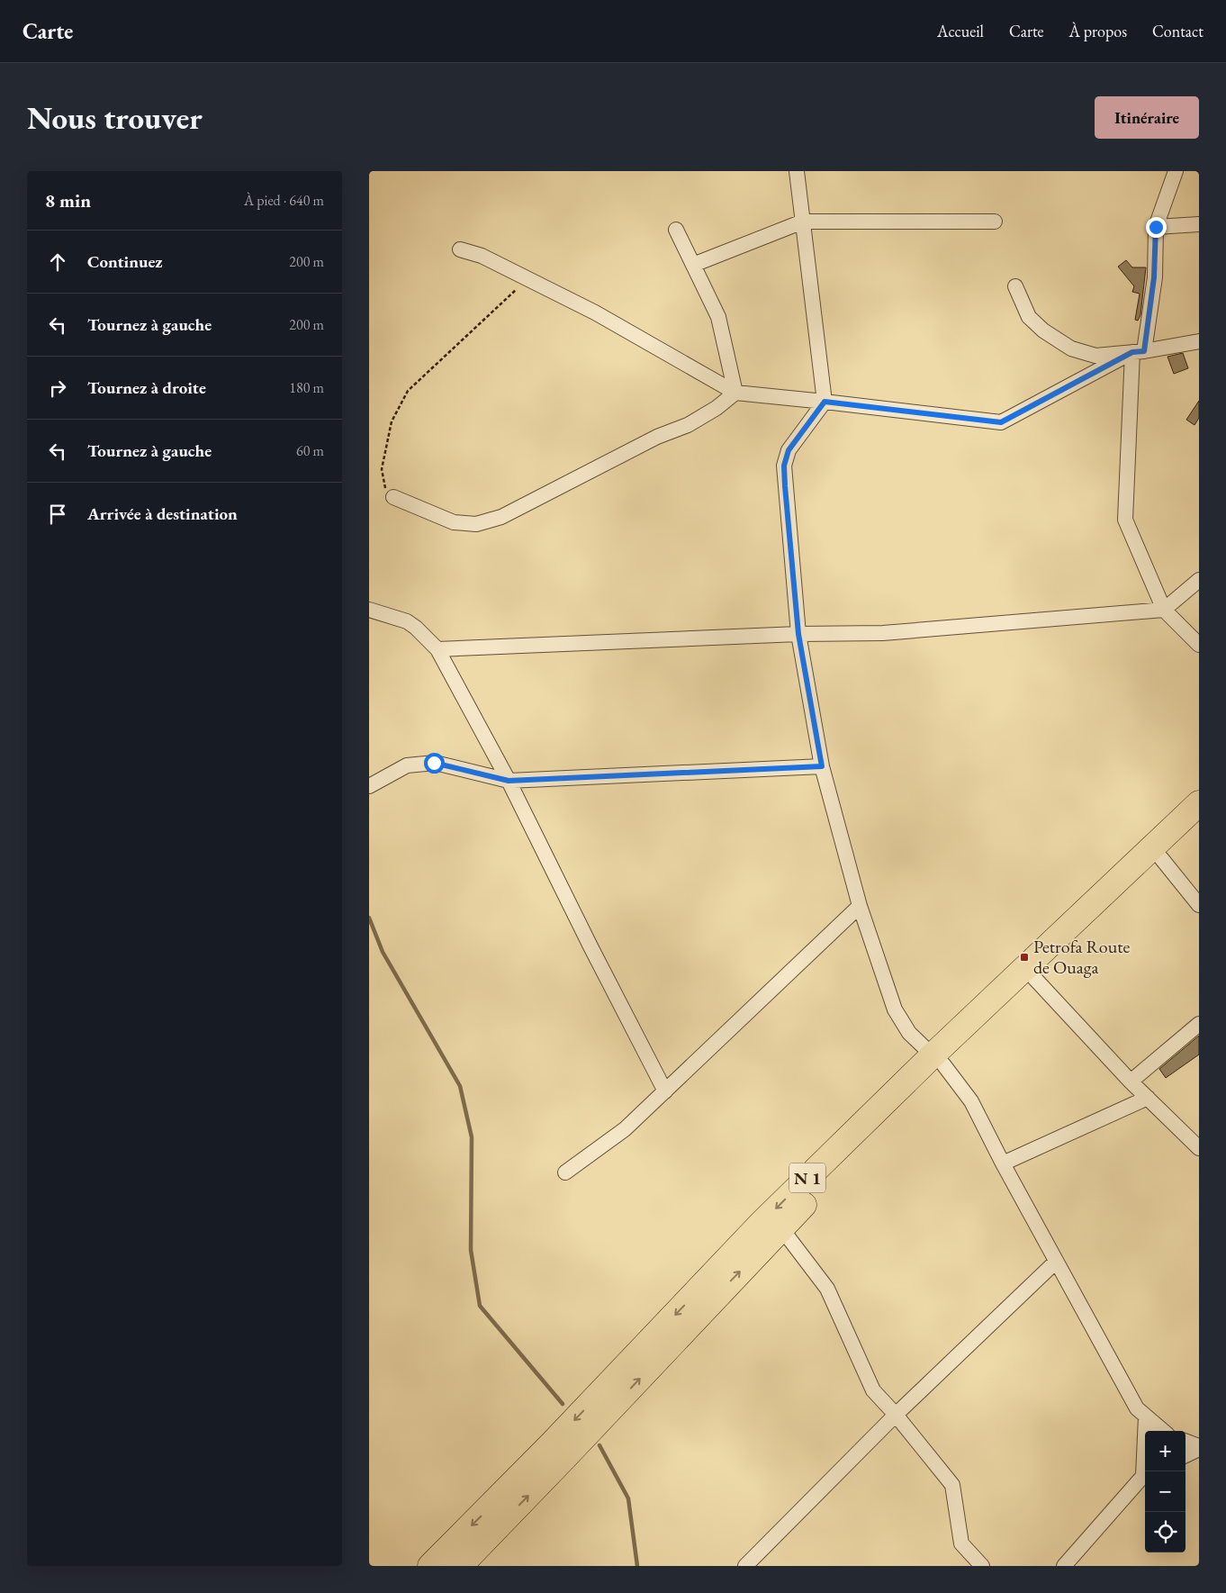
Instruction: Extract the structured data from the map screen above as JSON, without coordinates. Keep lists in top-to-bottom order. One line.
{"streets":{"highway":["N 1"]},"places":{"transit":["Petrofa Route de Ouaga"]},"page":{"header":"Carte","nav":["Accueil","Carte","À propos","Contact"],"buttons":"Itinéraire","title":"Nous trouver","heading":["8 min","À pied · 640 m"],"list":[["Continuez","200 m"],["Tournez à gauche","200 m"],["Tournez à droite","180 m"],["Tournez à gauche","60 m"],"Arrivée à destination"],"map_buttons":["+","−"]}}
